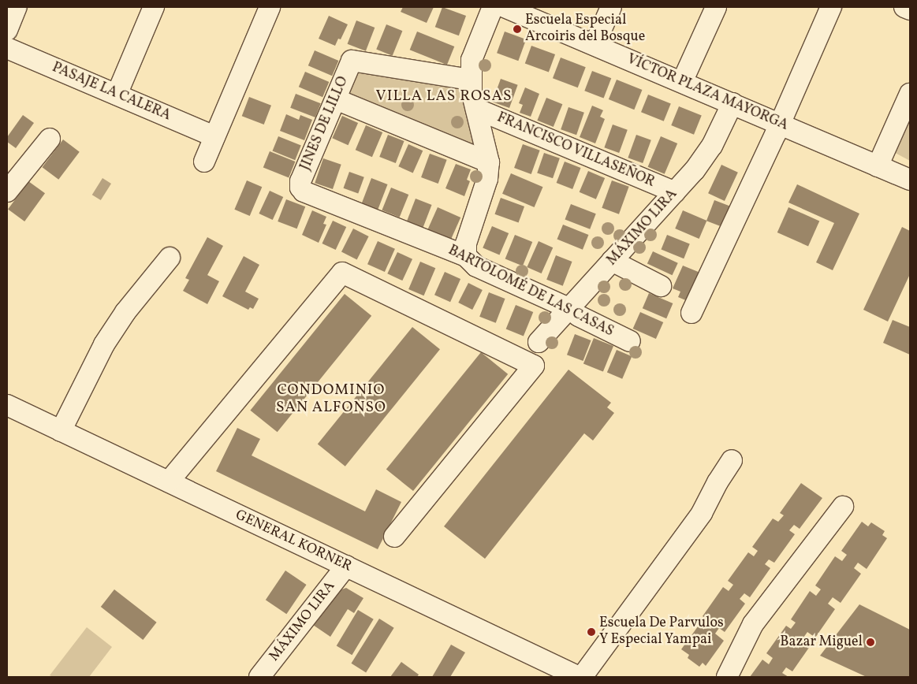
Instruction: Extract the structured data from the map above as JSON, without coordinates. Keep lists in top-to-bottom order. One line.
{"streets":{"street":["PASAJE LA CALERA","VÍCTOR PLAZA MAYORGA","JINES DE LILLO","FRANCISCO VILLASEÑOR","MÁXIMO LIRA","BARTOLOMÉ DE LAS CASAS","GENERAL KORNER"]},"crossings":[["VÍCTOR PLAZA MAYORGA","MÁXIMO LIRA"],["JINES DE LILLO","BARTOLOMÉ DE LAS CASAS"],["FRANCISCO VILLASEÑOR","MÁXIMO LIRA"],["MÁXIMO LIRA","BARTOLOMÉ DE LAS CASAS"],["MÁXIMO LIRA","GENERAL KORNER"]],"districts":["VILLA LAS ROSAS","CONDOMINIO SAN ALFONSO"],"places":["Escuela Especial Arcoiris del Bosque","Escuela De Parvulos Y Especial Yampai","Bazar Miguel"]}
